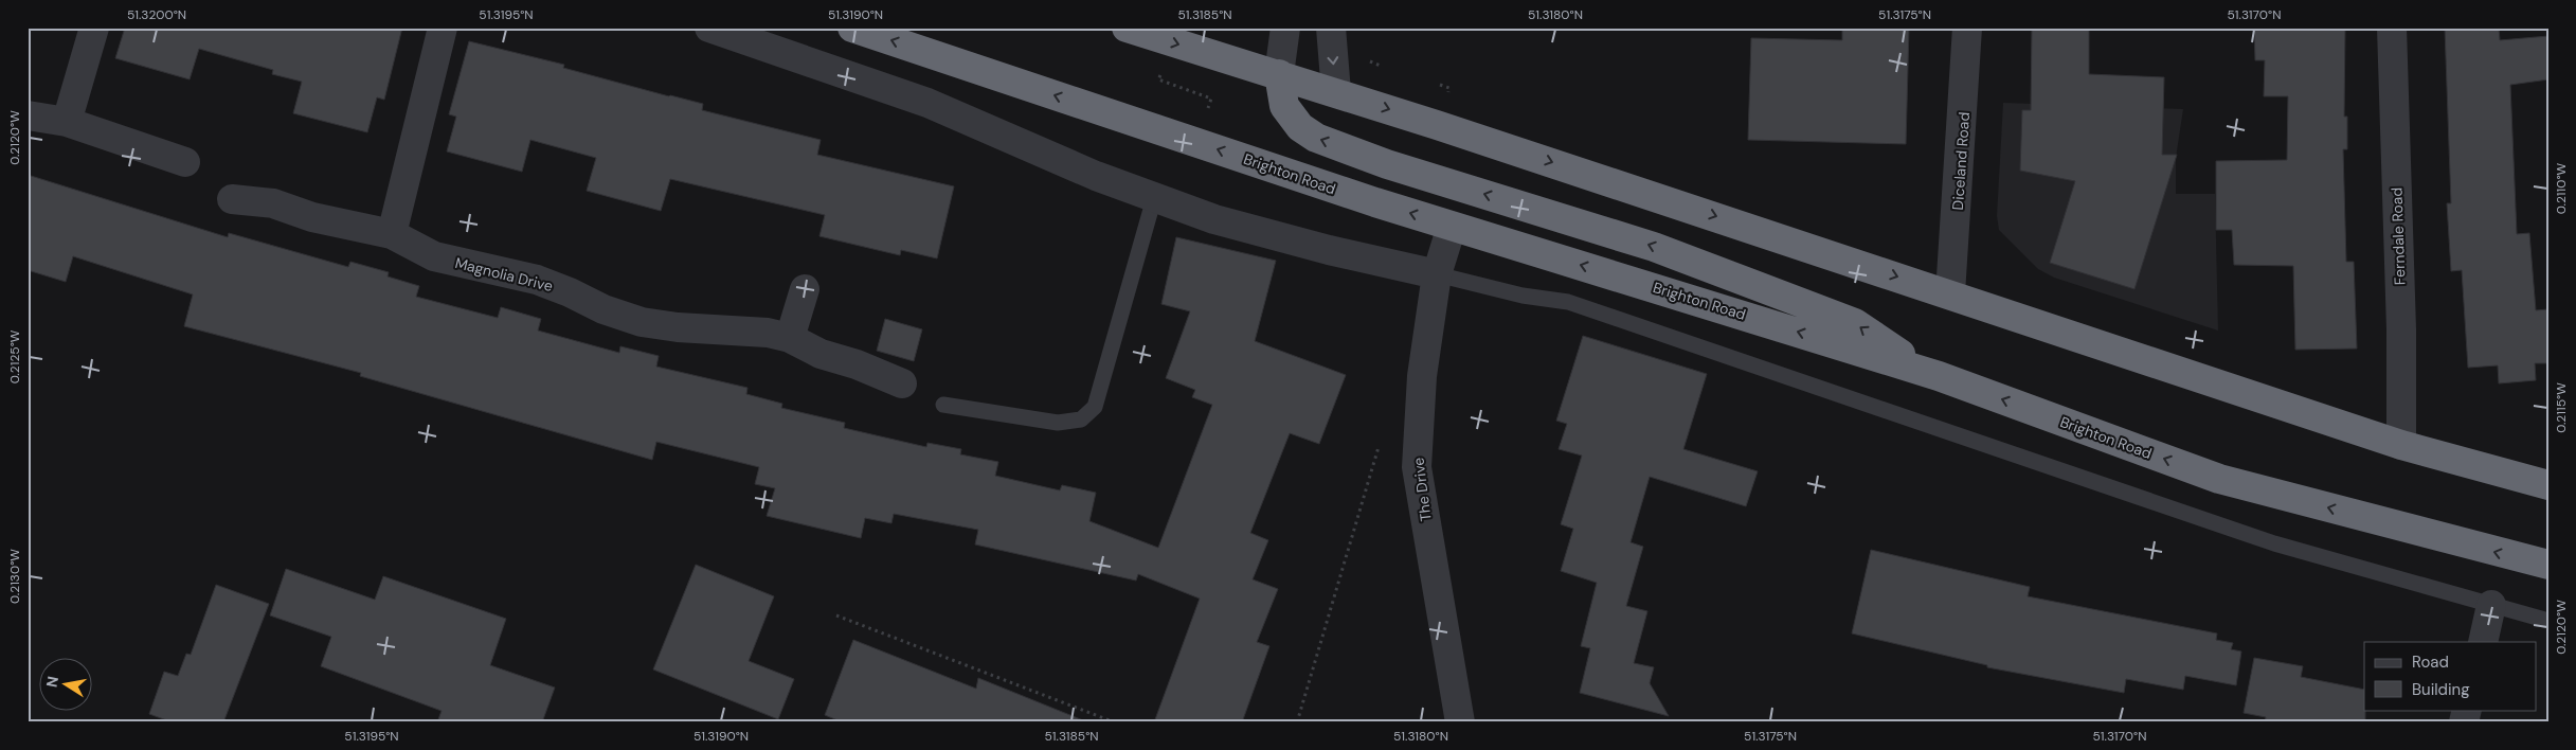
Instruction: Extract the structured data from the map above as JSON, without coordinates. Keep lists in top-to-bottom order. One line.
{"streets":{"highway":["Brighton Road"],"street":["Diceland Road","Ferndale Road","Magnolia Drive","The Drive"]},"crossings":[["Brighton Road","The Drive"]],"legend":["Road","Building"],"north":"left","coordinates":["51.3200°N","51.3195°N","51.3190°N","51.3185°N","51.3180°N","51.3175°N","51.3170°N","0.2120°W","0.2110°W","0.2125°W","0.2115°W","0.2130°W"]}
